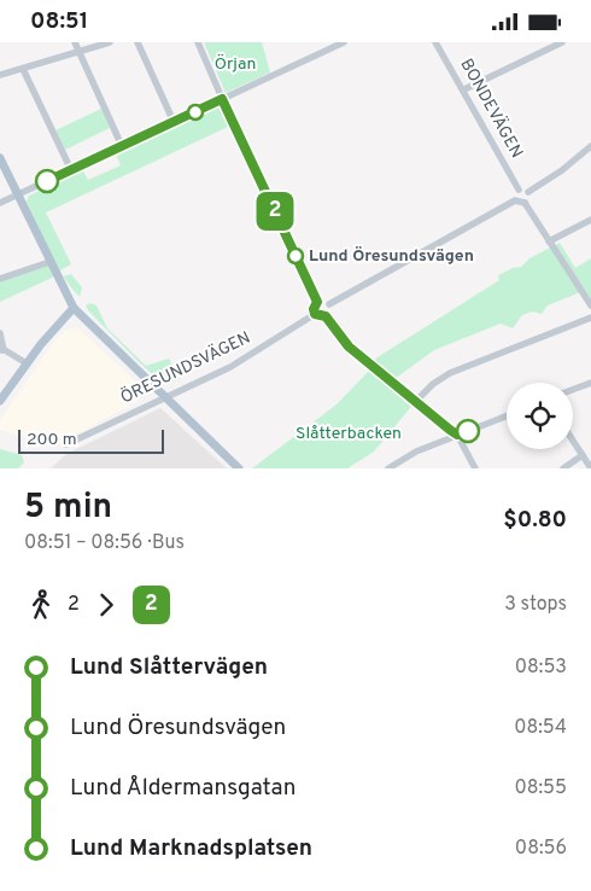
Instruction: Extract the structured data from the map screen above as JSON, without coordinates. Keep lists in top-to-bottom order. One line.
{"streets":{"street":["BONDEVÄGEN","ÖRESUNDSVÄGEN"]},"parks":["Örjan","Slåtterbacken"],"places":["Lund Öresundsvägen"],"lines":["bus line 2"],"scale_bar":"200 m","page":{"status":"08:51","on_map":"2","scale":"200 m","heading":["5 min","08:51 – 08:56 · Bus","$0.80"],"legs":["2","2","3 stops"],"list":[{"name":"Lund Slåttervägen","value":"08:53"},{"name":"Lund Öresundsvägen","value":"08:54"},{"name":"Lund Åldermansgatan","value":"08:55"},{"name":"Lund Marknadsplatsen","value":"08:56"}]}}
